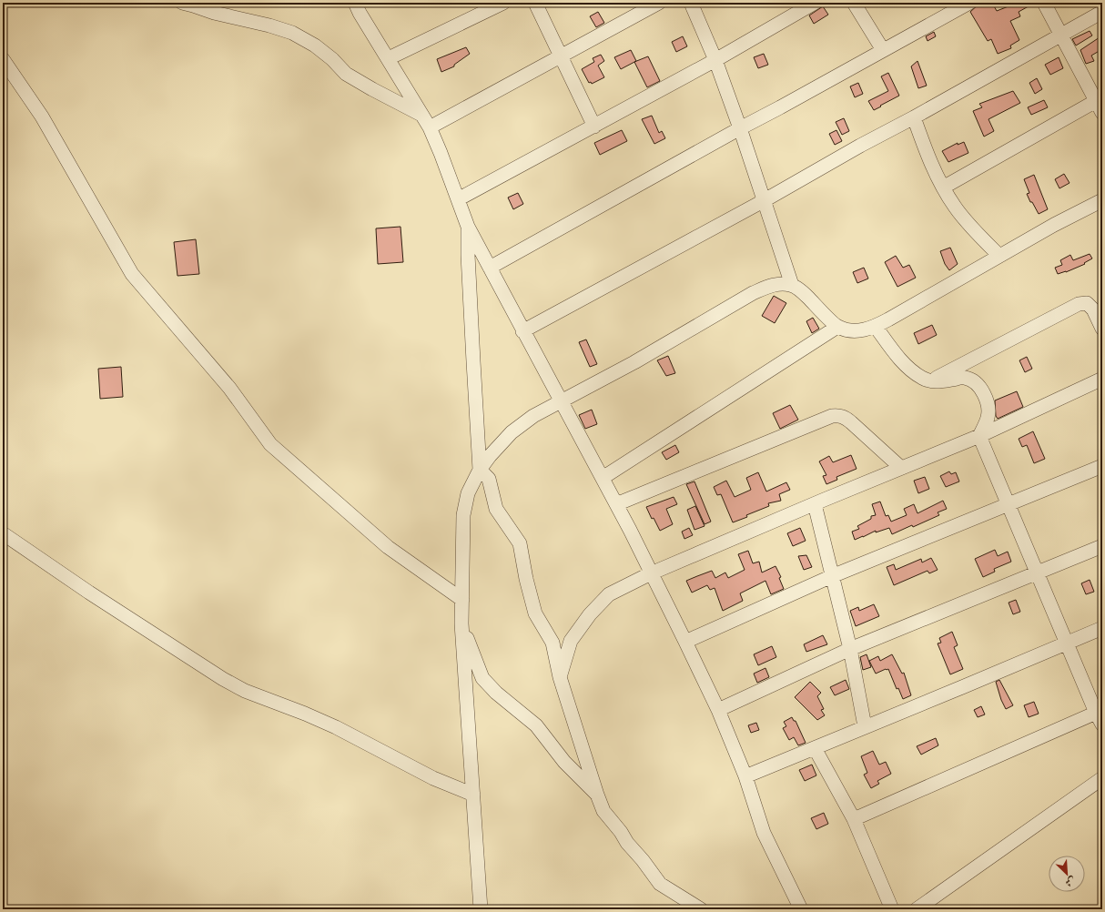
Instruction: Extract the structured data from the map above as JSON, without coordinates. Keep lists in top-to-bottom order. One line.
{"north":"bottom right"}
